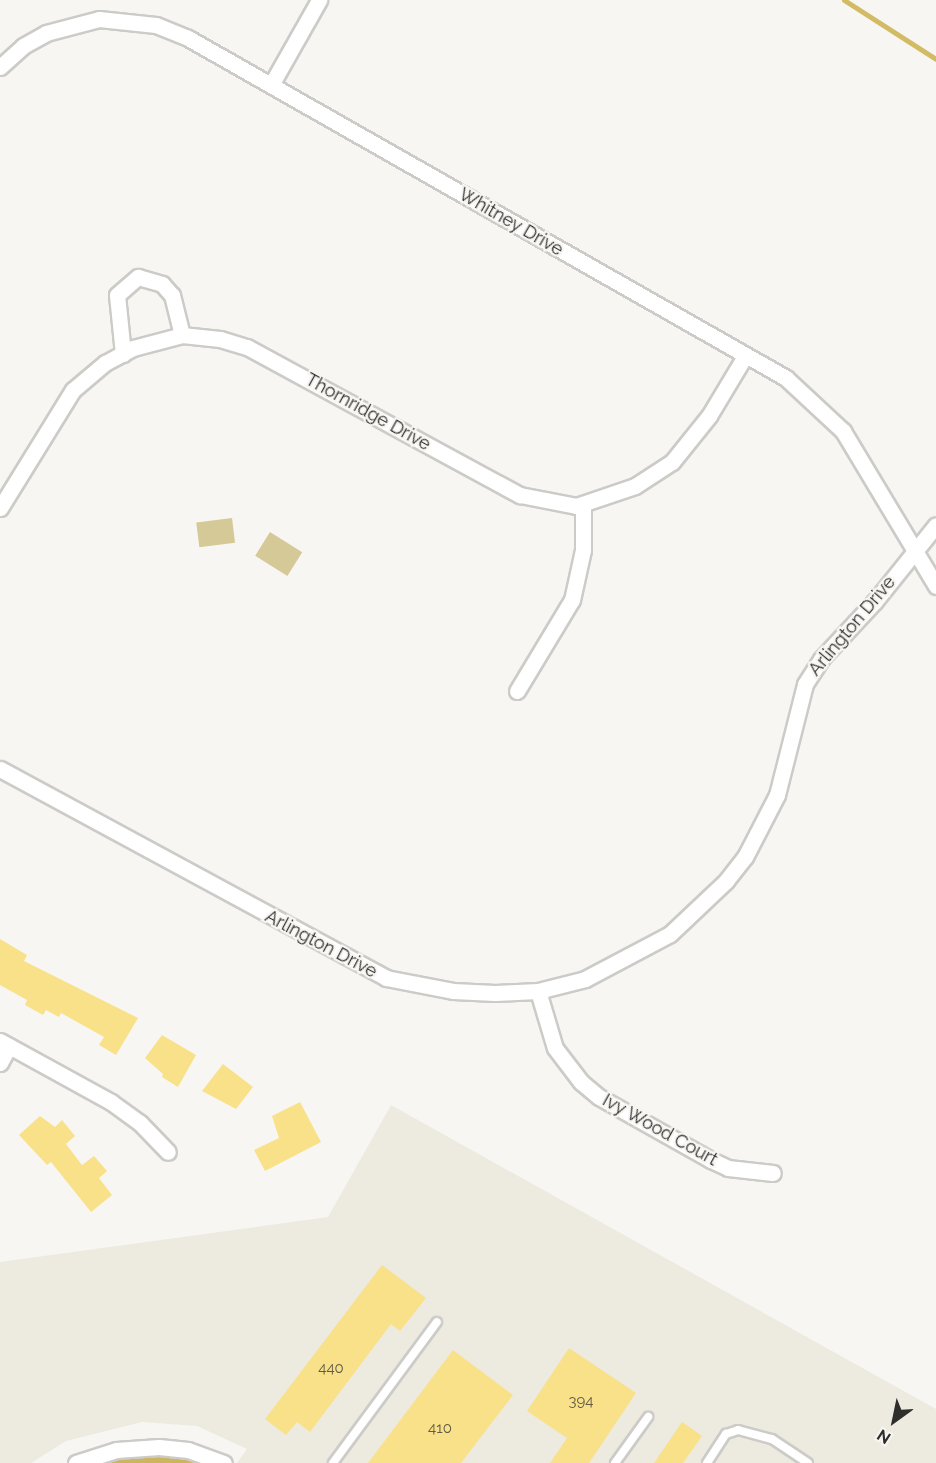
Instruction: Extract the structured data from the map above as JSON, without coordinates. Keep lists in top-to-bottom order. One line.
{"streets":{"street":["Whitney Drive","Thornridge Drive","Arlington Drive","Ivy Wood Court"]},"crossings":[["Whitney Drive","Thornridge Drive"],["Whitney Drive","Arlington Drive"],["Arlington Drive","Ivy Wood Court"]],"house_numbers":["440","394","410"],"north":"bottom left"}
